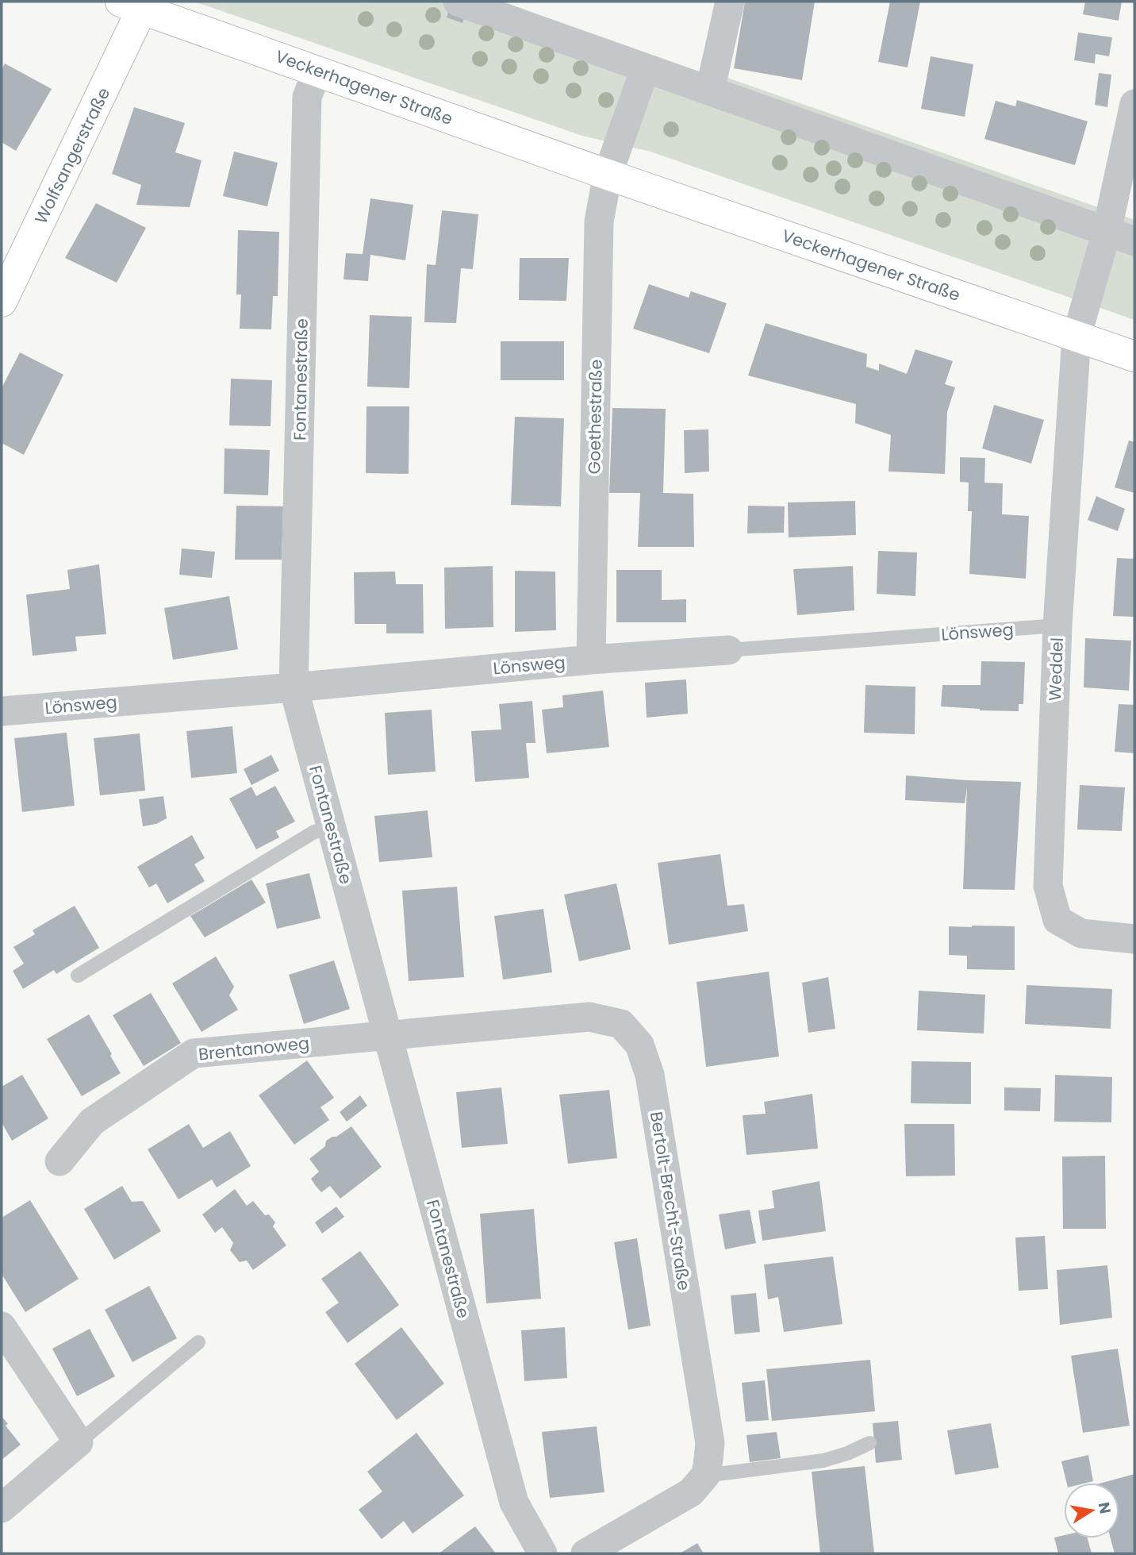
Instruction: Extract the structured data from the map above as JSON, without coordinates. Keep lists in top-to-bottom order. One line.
{"streets":{"street":["Veckerhagener Straße","Wolfsangerstraße","Fontanestraße","Goethestraße","Lönsweg","Weddel","Brentanoweg","Bertolt-Brecht-Straße"]},"crossings":[["Veckerhagener Straße","Wolfsangerstraße"],["Veckerhagener Straße","Fontanestraße"],["Veckerhagener Straße","Goethestraße"],["Veckerhagener Straße","Weddel"],["Fontanestraße","Lönsweg"],["Fontanestraße","Brentanoweg"],["Fontanestraße","Bertolt-Brecht-Straße"],["Goethestraße","Lönsweg"],["Lönsweg","Weddel"],["Brentanoweg","Bertolt-Brecht-Straße"]],"north":"right"}
